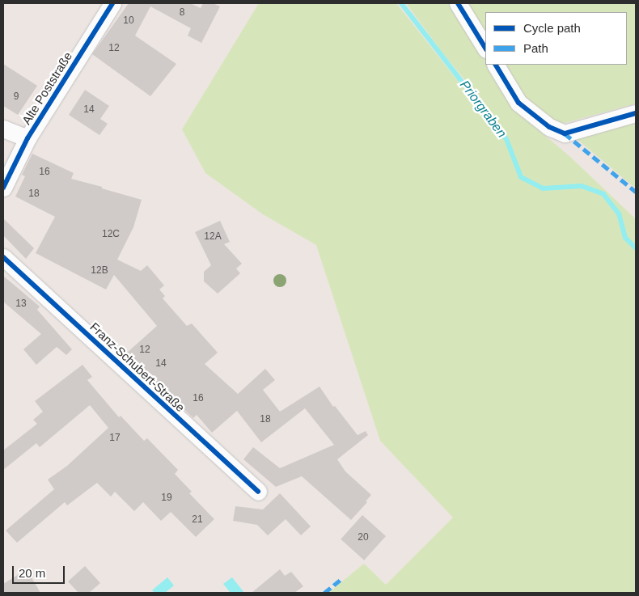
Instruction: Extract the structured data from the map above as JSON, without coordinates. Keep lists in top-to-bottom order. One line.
{"streets":{"street":["Alte Poststraße","Franz-Schubert-Straße"]},"water":["Priorgraben"],"house_numbers":["8","10","12","9","14","16","18","12C","12A","12B","13","12","14","16","18","17","19","21","20"],"legend":["Cycle path","Path"],"scale_bar":"20 m"}
